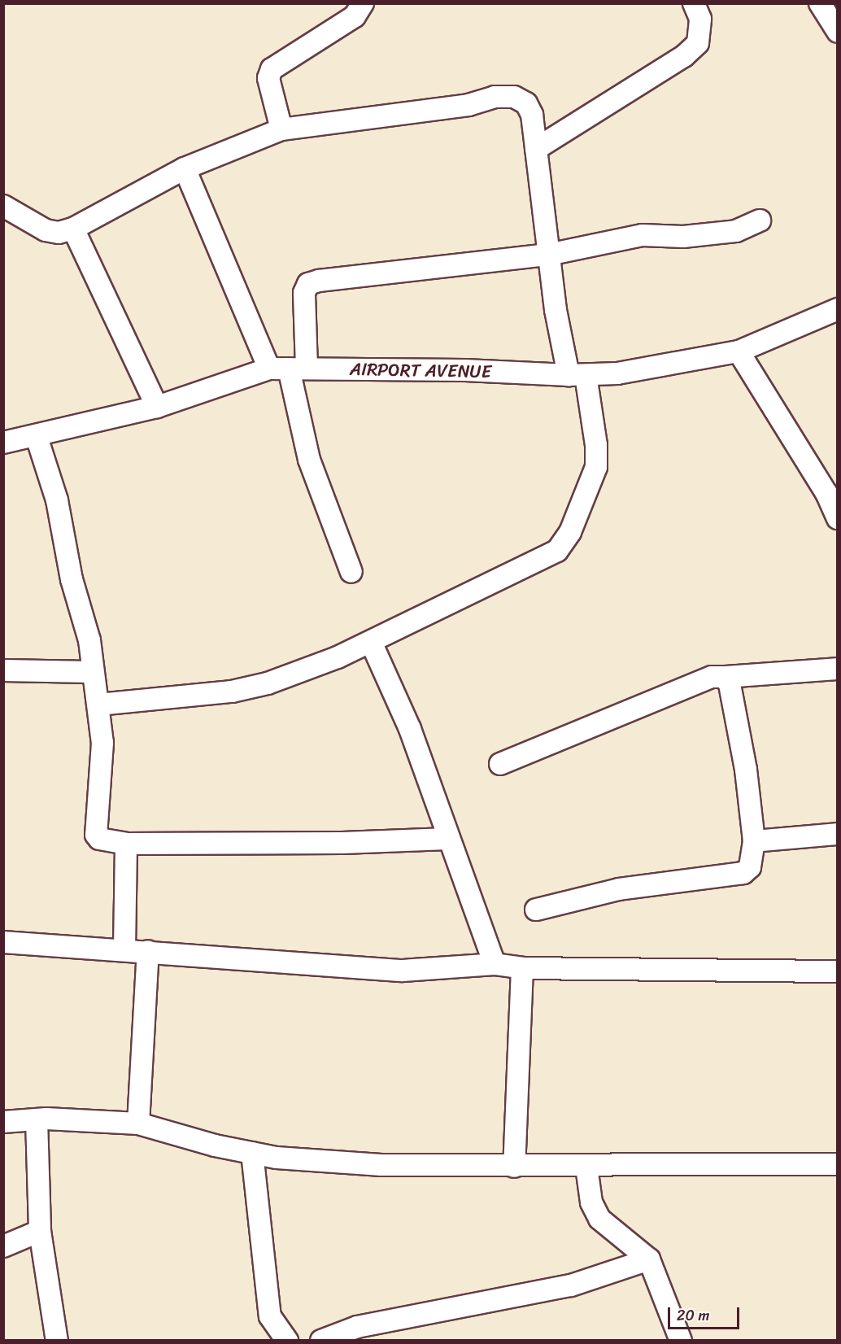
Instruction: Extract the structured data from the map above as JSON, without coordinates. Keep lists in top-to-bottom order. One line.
{"streets":{"street":["AIRPORT AVENUE"]},"scale_bar":"20 m"}
